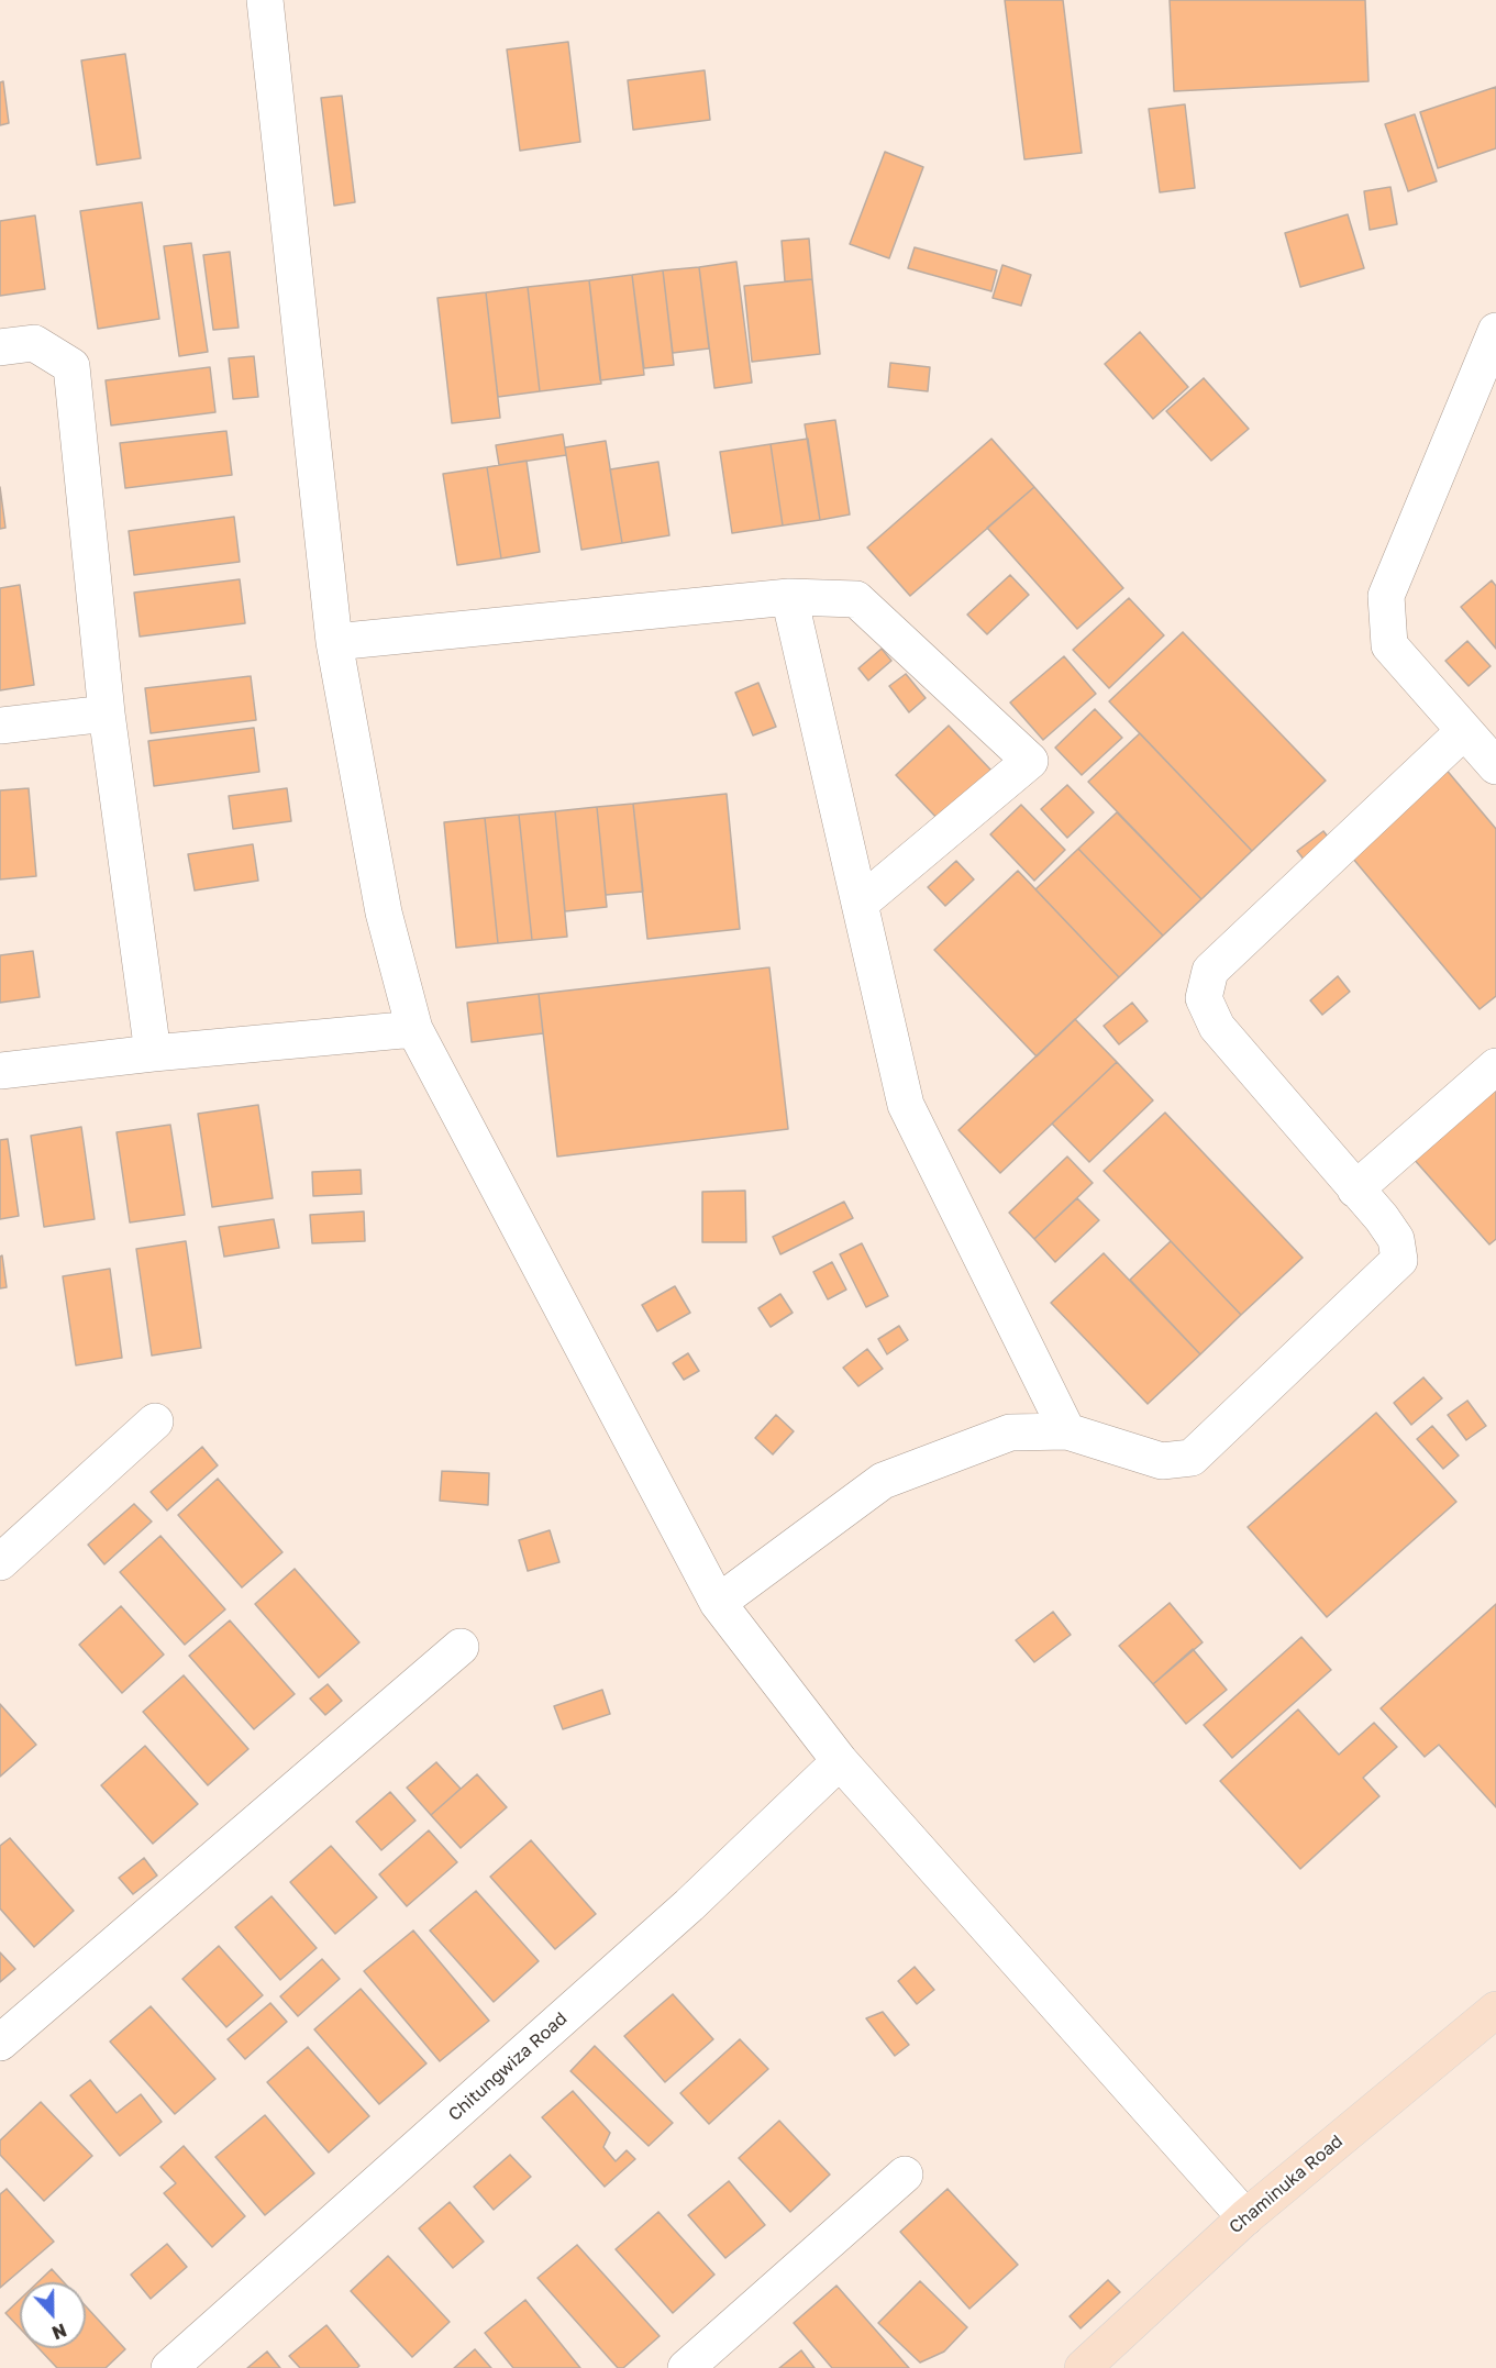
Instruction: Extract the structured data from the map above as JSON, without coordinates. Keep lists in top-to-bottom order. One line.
{"streets":{"main road":["Chaminuka Road"],"street":["Chitungwiza Road"]},"north":"bottom"}
